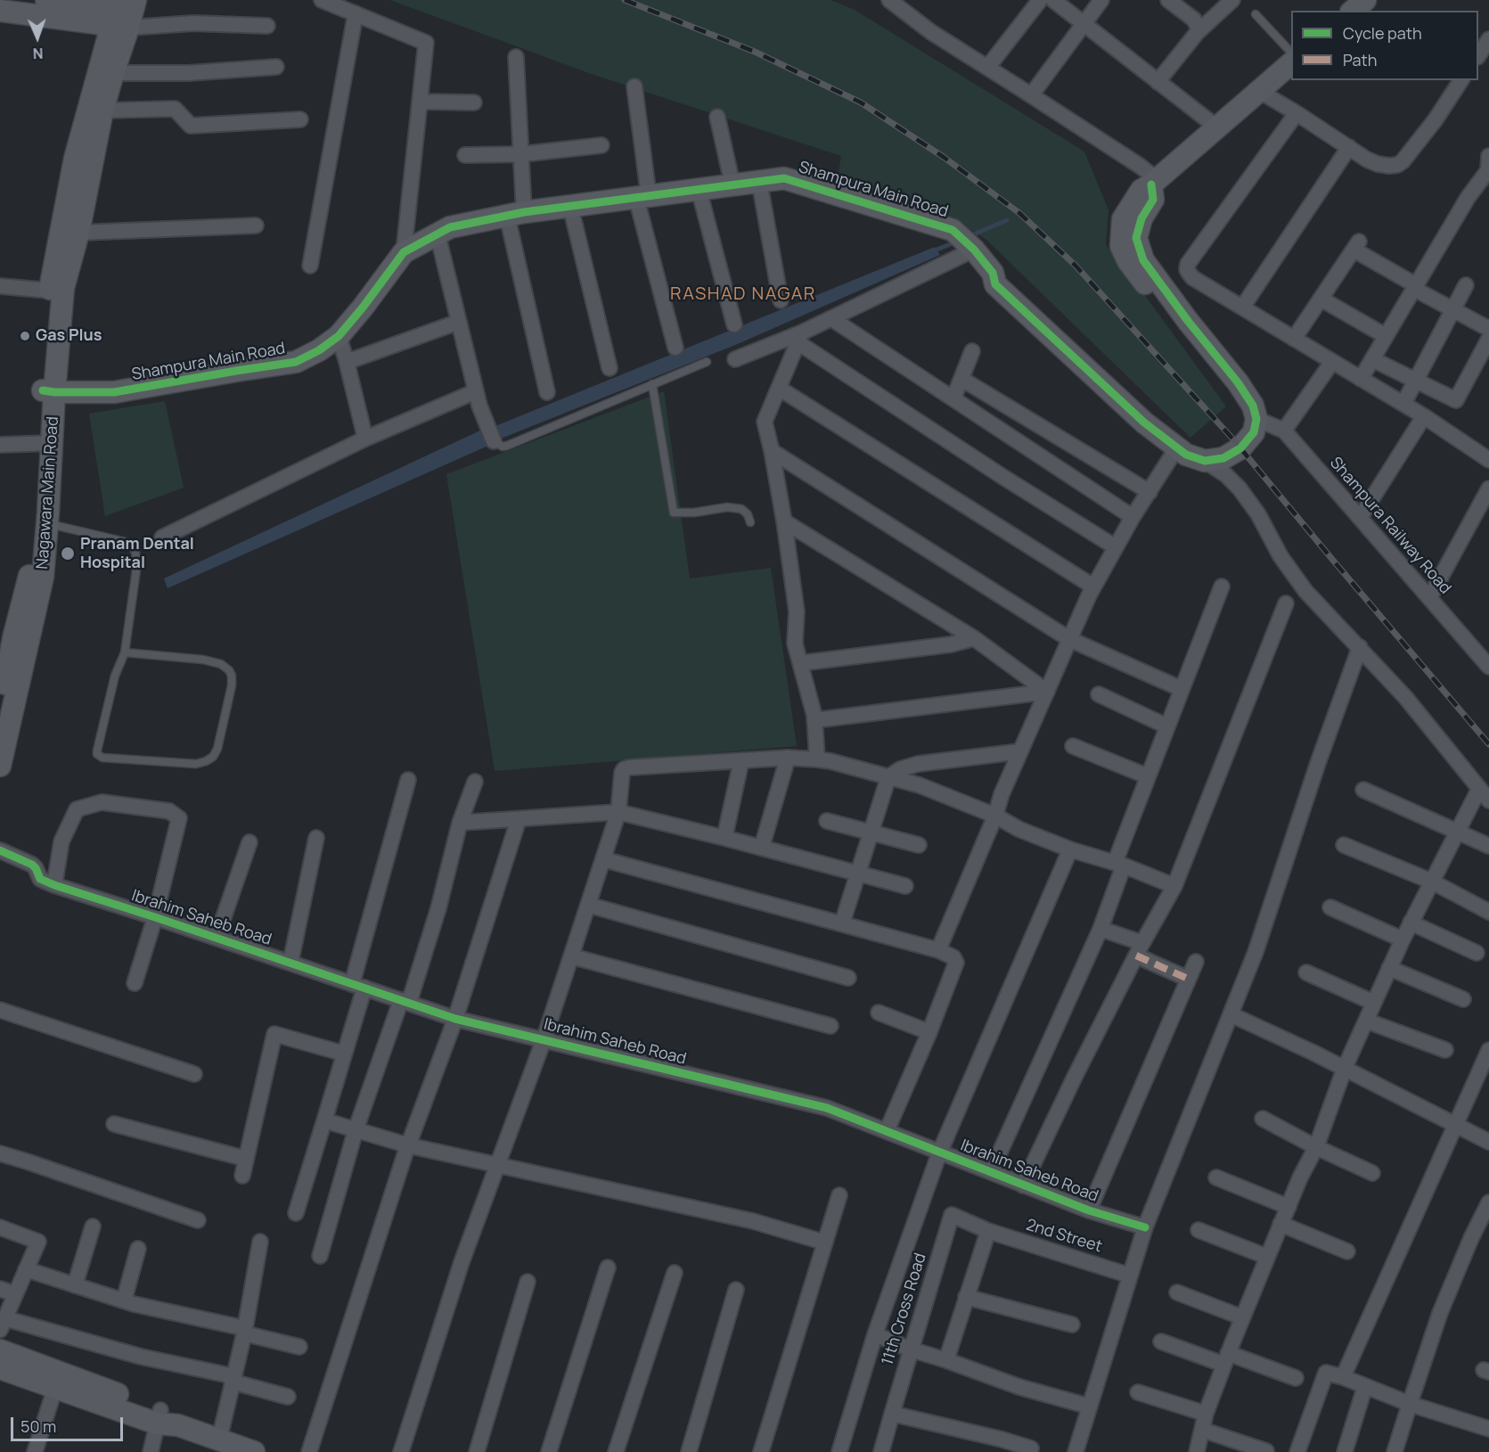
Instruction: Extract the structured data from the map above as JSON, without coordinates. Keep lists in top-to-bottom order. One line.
{"streets":{"street":["Shampura Main Road","Nagawara Main Road","Shampura Railway Road","Ibrahim Saheb Road","2nd Street","11th Cross Road"]},"crossings":[["Shampura Main Road","Nagawara Main Road"],["2nd Street","11th Cross Road"]],"districts":["RASHAD NAGAR"],"places":["Gas Plus","Pranam Dental Hospital"],"legend":["Cycle path","Path"],"scale_bar":"50 m","north":"bottom"}
